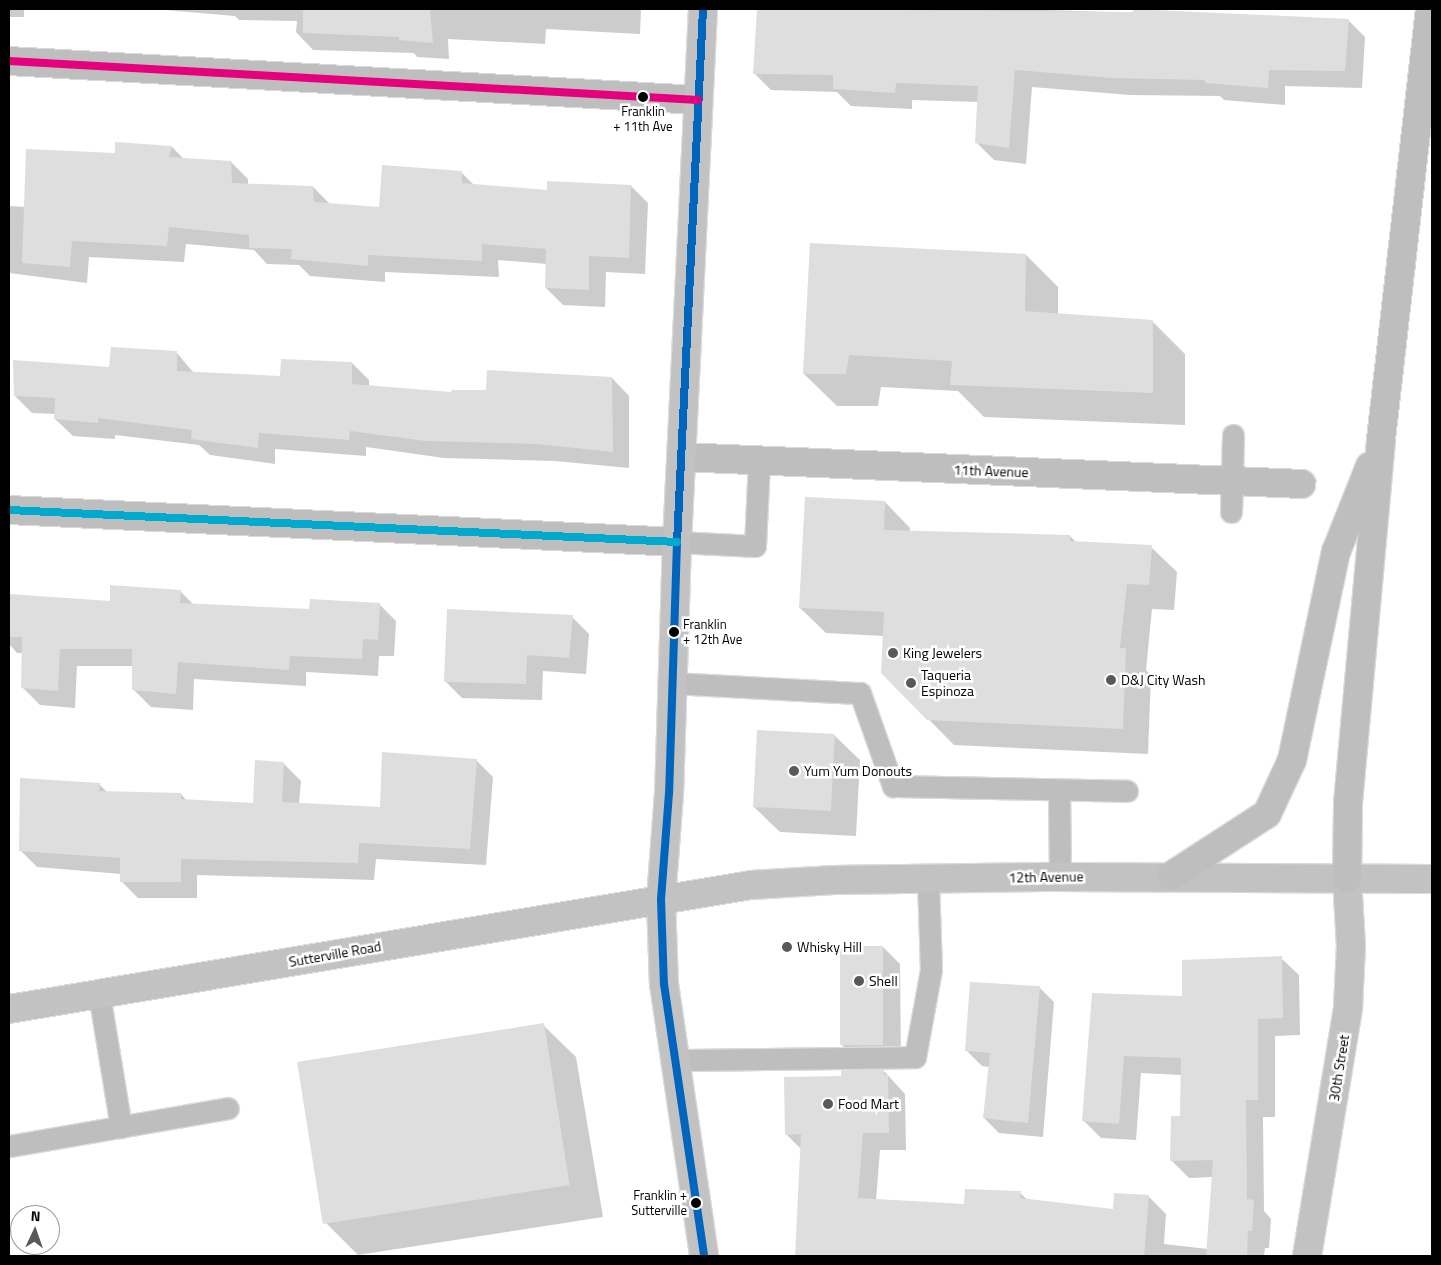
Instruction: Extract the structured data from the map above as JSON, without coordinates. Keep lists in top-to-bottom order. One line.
{"streets":{"main road":["11th Avenue","12th Avenue","Sutterville Road","30th Street"]},"crossings":[["12th Avenue","Sutterville Road"],["12th Avenue","30th Street"]],"places":["Franklin + 11th Ave","Franklin + 12th Ave","King Jewelers","D&J City Wash","Taqueria Espinoza","Yum Yum Donouts","Whisky Hill","Shell","Food Mart","Franklin + Sutterville"],"north":"top"}
